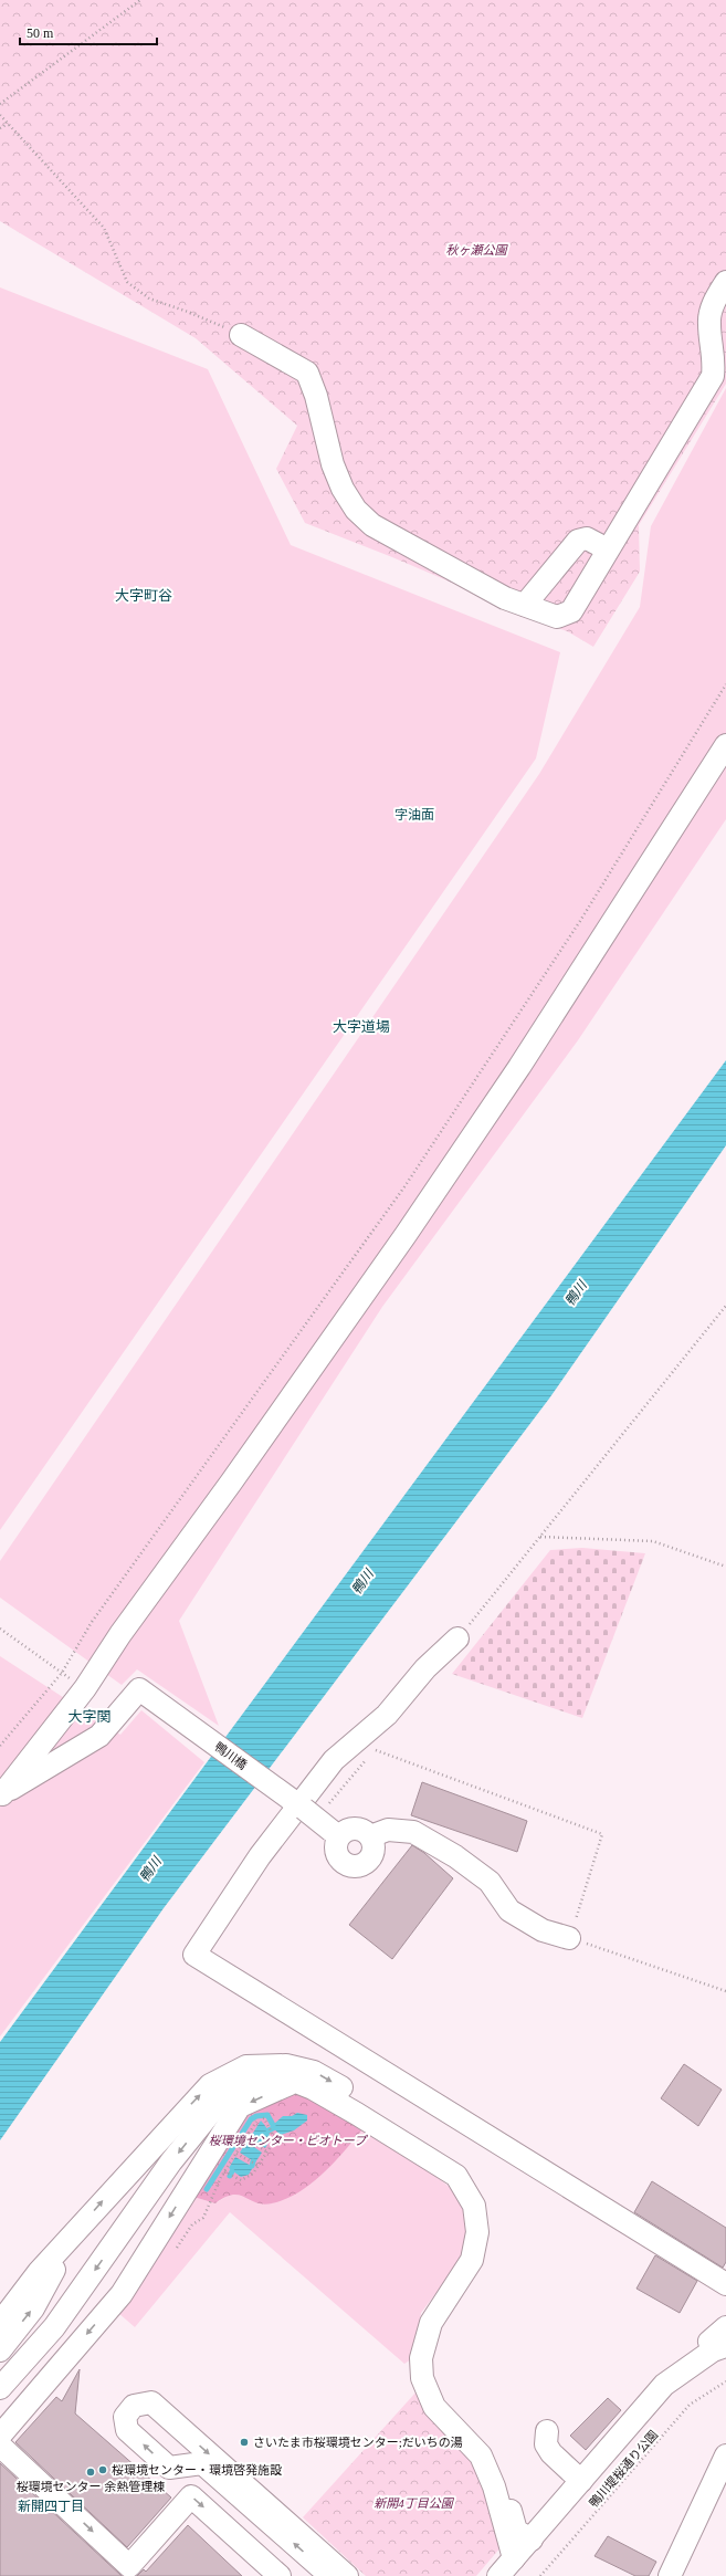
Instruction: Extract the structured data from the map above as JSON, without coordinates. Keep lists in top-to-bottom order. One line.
{"streets":{"street":["鴨川橋"],"path":["鴨川堤桜通り公園"]},"districts":["大字町谷","字油面","大字道場","大字関","新開四丁目"],"water":["鴨川"],"parks":["秋ヶ瀬公園","桜環境センター・ビオトープ","新開4丁目公園"],"places":["さいたま市桜環境センター;だいちの湯","桜環境センター・環境啓発施設","桜環境センター 余熱管理棟"],"scale_bar":"50 m"}
